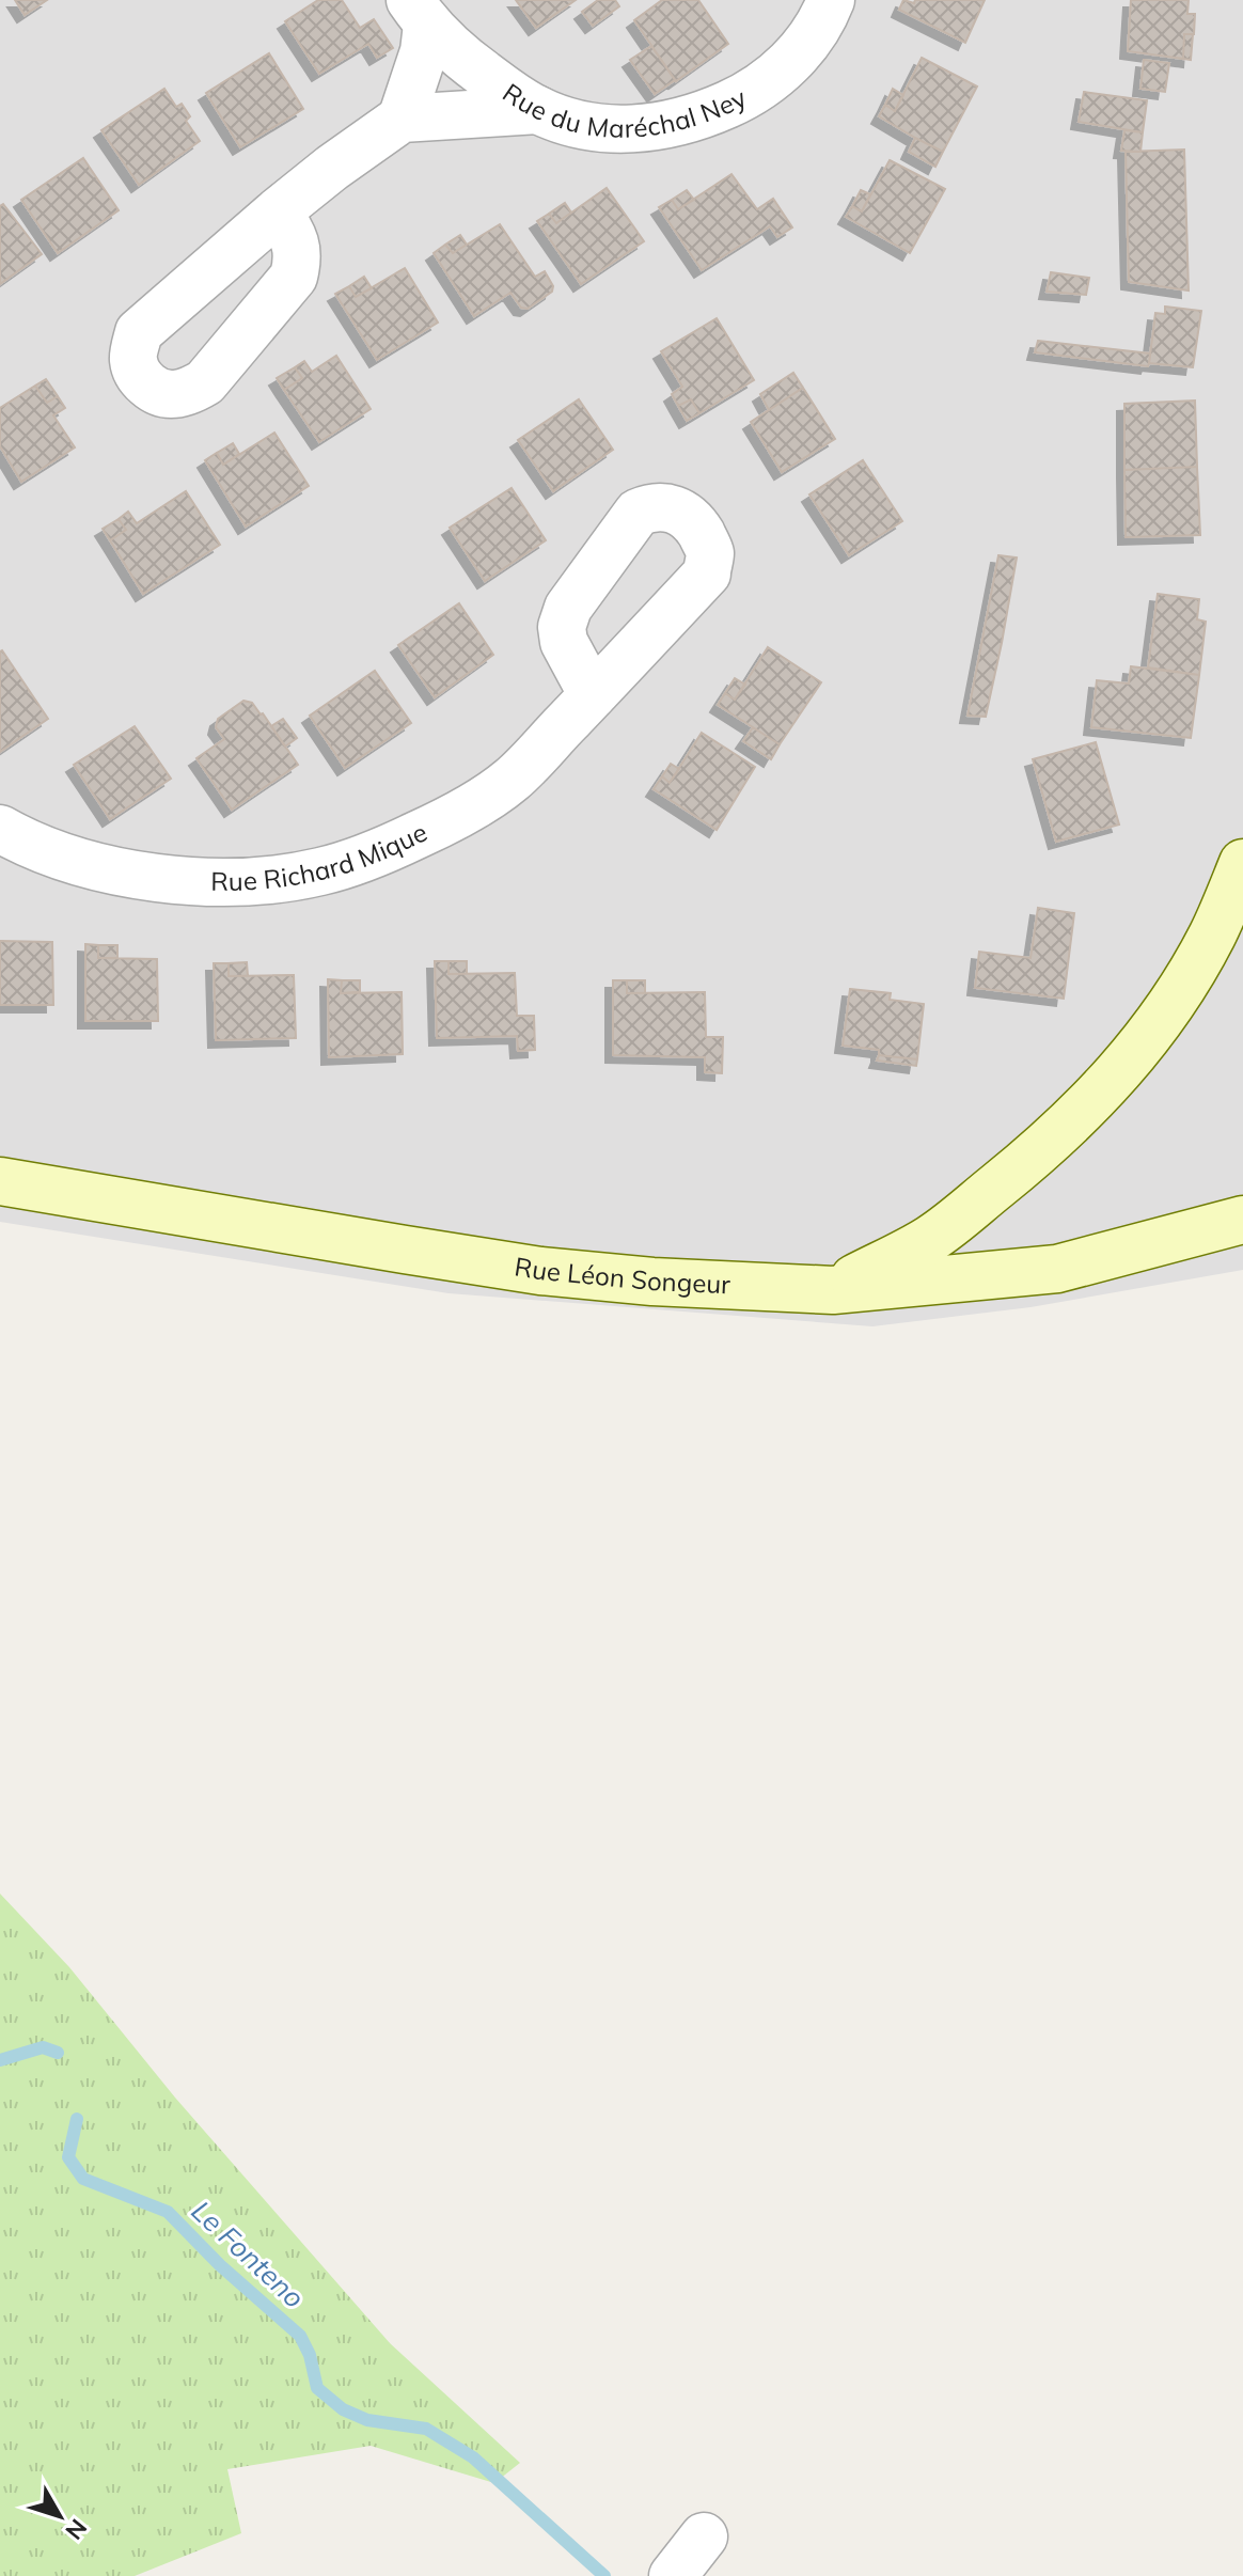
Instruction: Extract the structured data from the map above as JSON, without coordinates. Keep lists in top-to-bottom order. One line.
{"streets":{"street":["Rue du Maréchal Ney","Rue Richard Mique","Rue Léon Songeur"]},"water":["Le Fonteno"],"north":"bottom right"}
